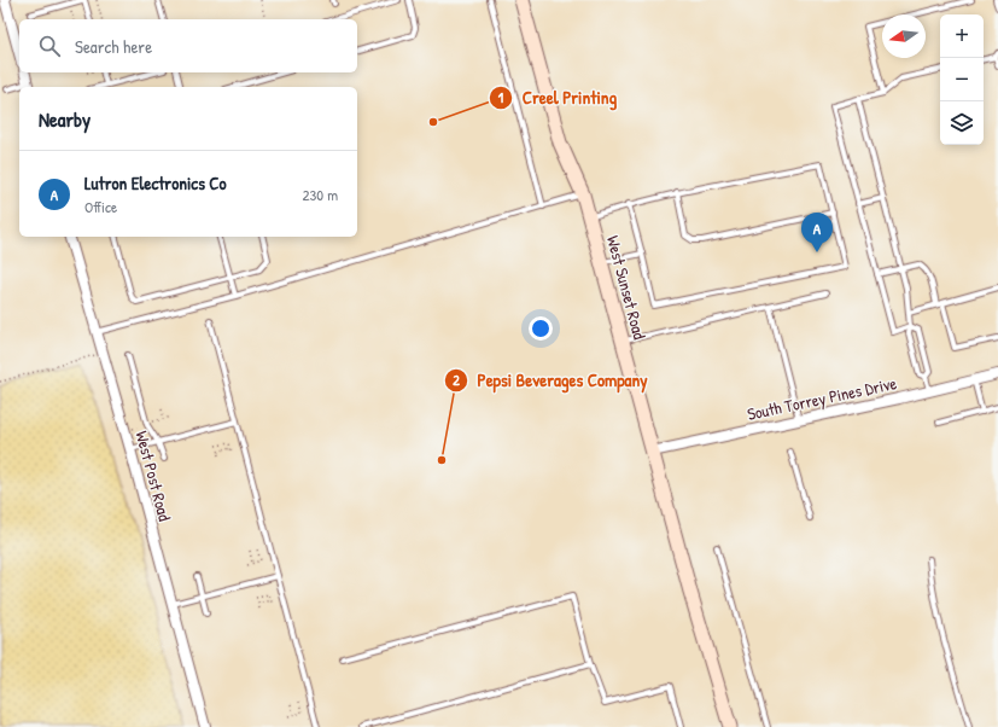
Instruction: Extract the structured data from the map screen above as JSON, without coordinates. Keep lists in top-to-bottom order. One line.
{"streets":{"main road":["West Sunset Road"],"street":["South Torrey Pines Drive","West Post Road"]},"crossings":[["West Sunset Road","South Torrey Pines Drive"]],"places":["Creel Printing","Pepsi Beverages Company"],"north":"left","page":{"map_buttons":["+","−"],"search":"Search here","heading":"Nearby","list":[{"mark":"A","name":"Lutron Electronics Co","note":"Office","value":"230 m"}],"pins":"A"}}
